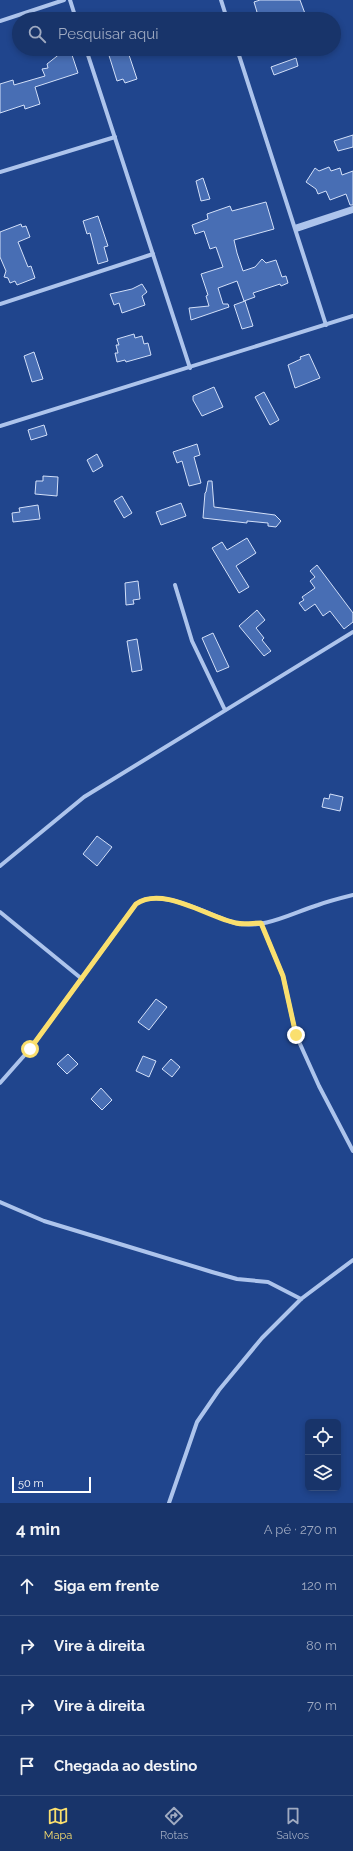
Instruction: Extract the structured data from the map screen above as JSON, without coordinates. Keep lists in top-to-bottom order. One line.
{"scale_bar":"50 m","page":{"search":"Pesquisar aqui","scale":"50 m","heading":["4 min","A pé · 270 m"],"list":[["Siga em frente","120 m"],["Vire à direita","80 m"],["Vire à direita","70 m"],"Chegada ao destino"],"nav":["Mapa","Rotas","Salvos"]}}
